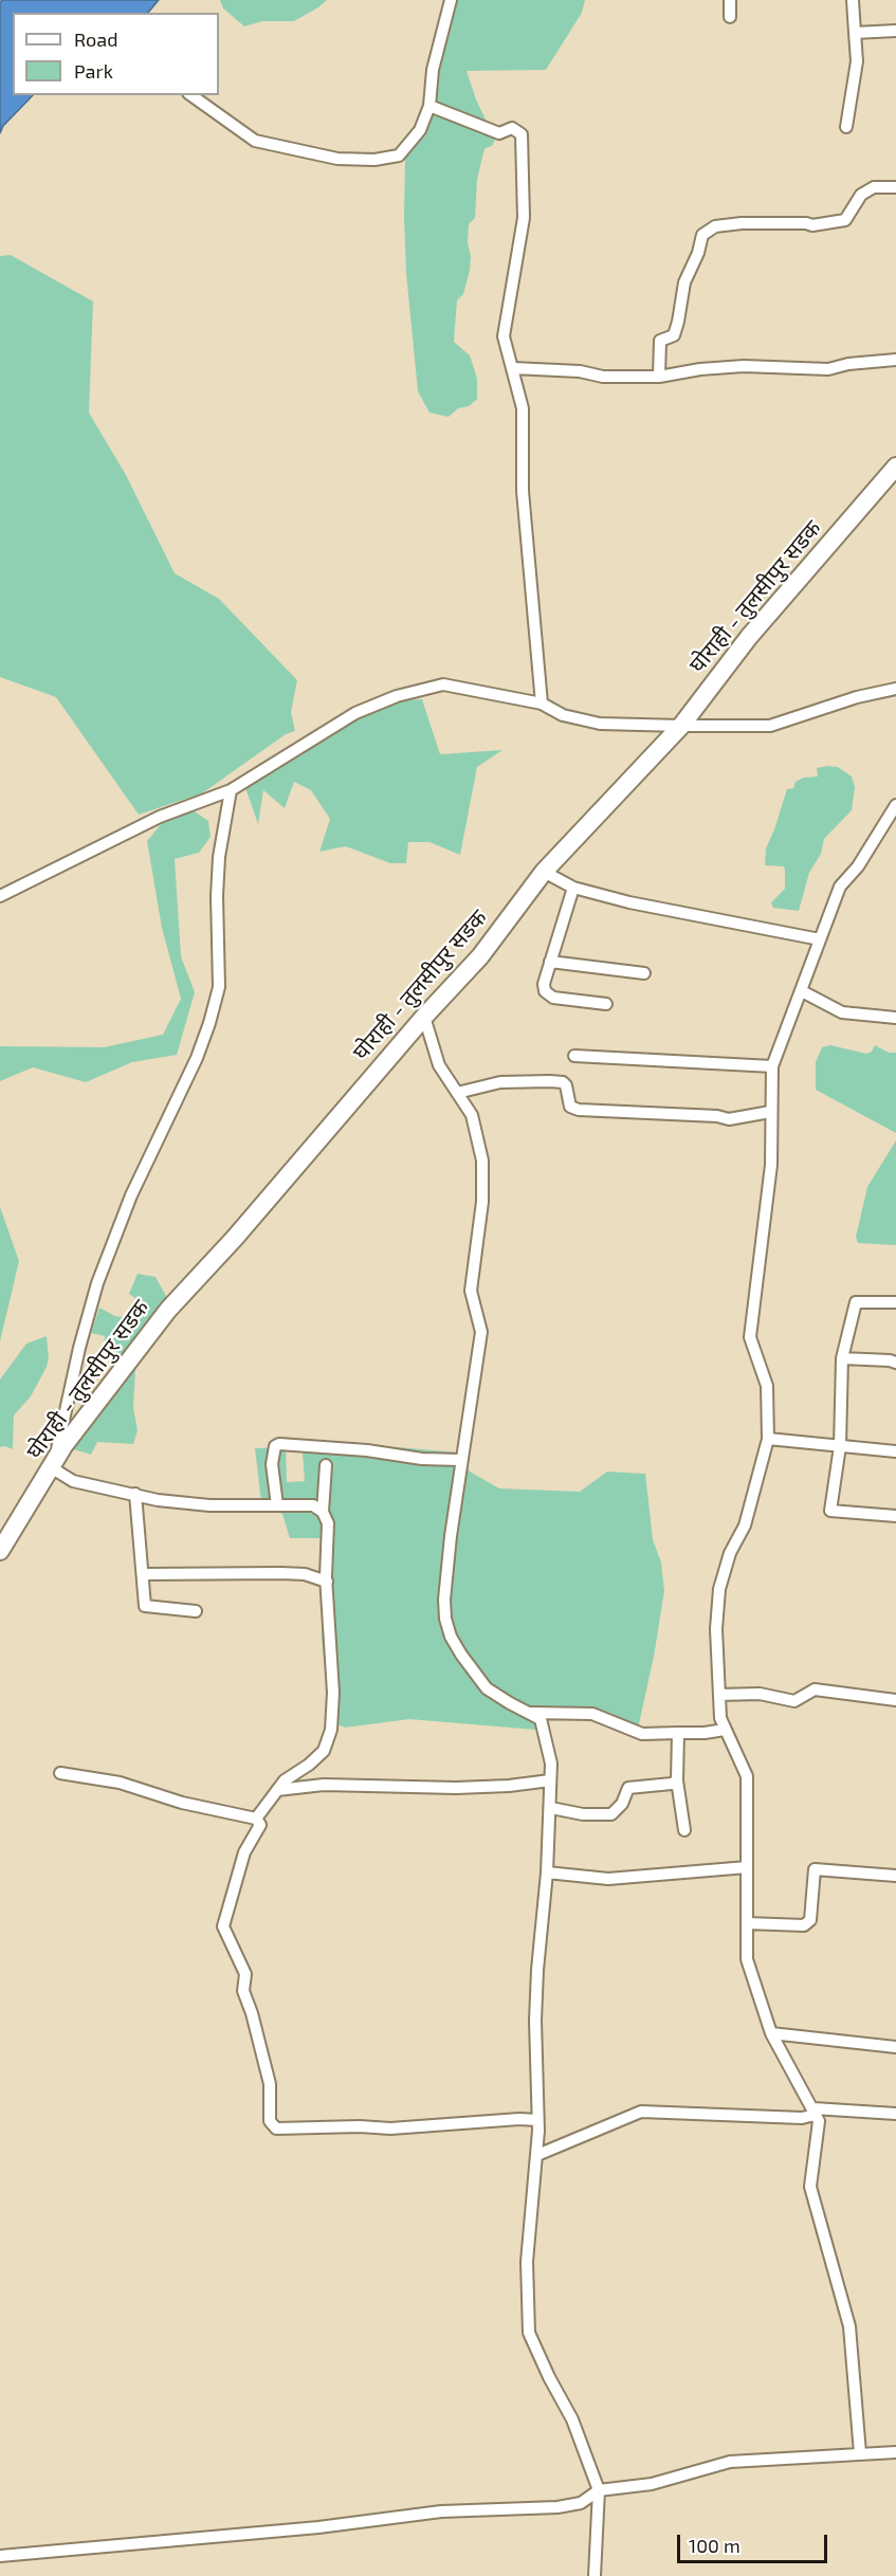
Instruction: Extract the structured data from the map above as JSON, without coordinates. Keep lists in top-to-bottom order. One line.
{"streets":{"main road":["घोराही - तुलसीपुर सडक"]},"legend":["Road","Park"],"scale_bar":"100 m"}
